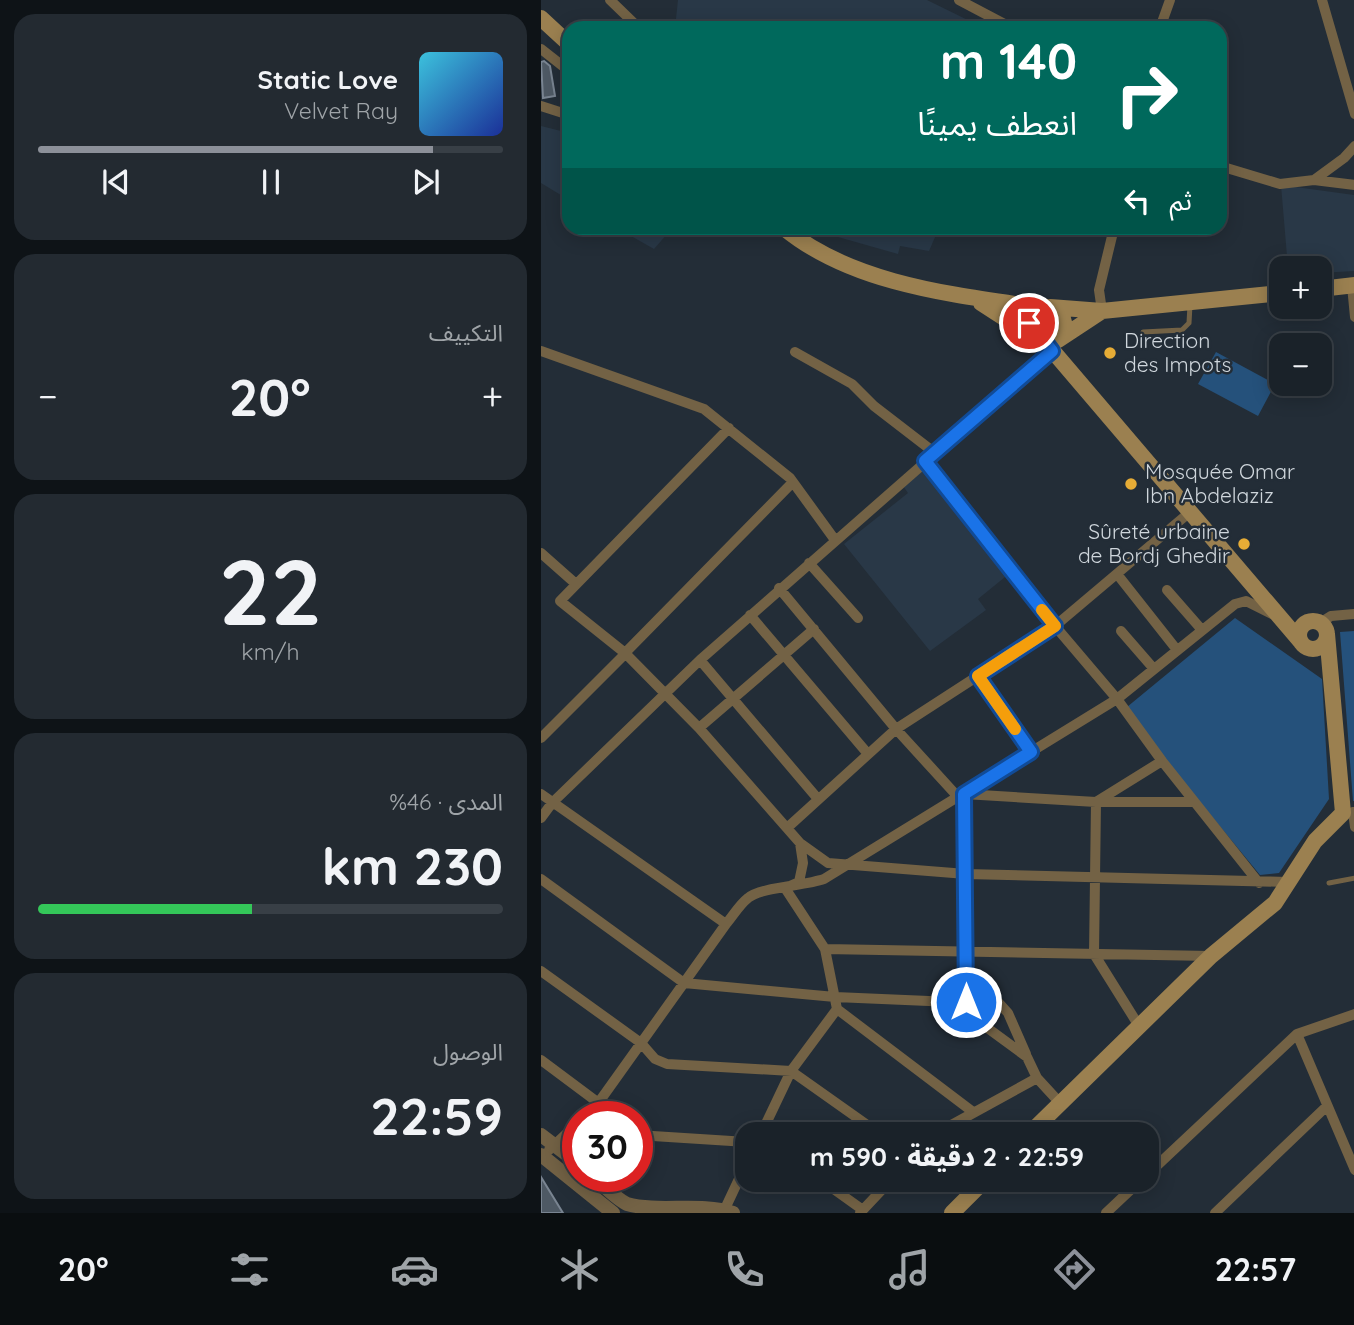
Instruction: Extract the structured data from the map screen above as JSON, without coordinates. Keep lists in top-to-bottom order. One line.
{"places":["Direction des Impots","Mosquée Omar Ibn Abdelaziz","Sûreté urbaine de Bordj Ghedir"],"page":{"turn":["140 m","انعطف يمينًا"],"song":["Static Love","Velvet Ray"],"then":"ثم","tile":["التكييف",["22","km/h"],["المدى · 46%","230 km"],["الوصول","22:59"]],"map_buttons":["+","−"],"heat":["−","20°","+"],"limit":"30","trip":"22:59 · 2 دقيقة · 590 m","tabs":["22:57","20°"]}}
